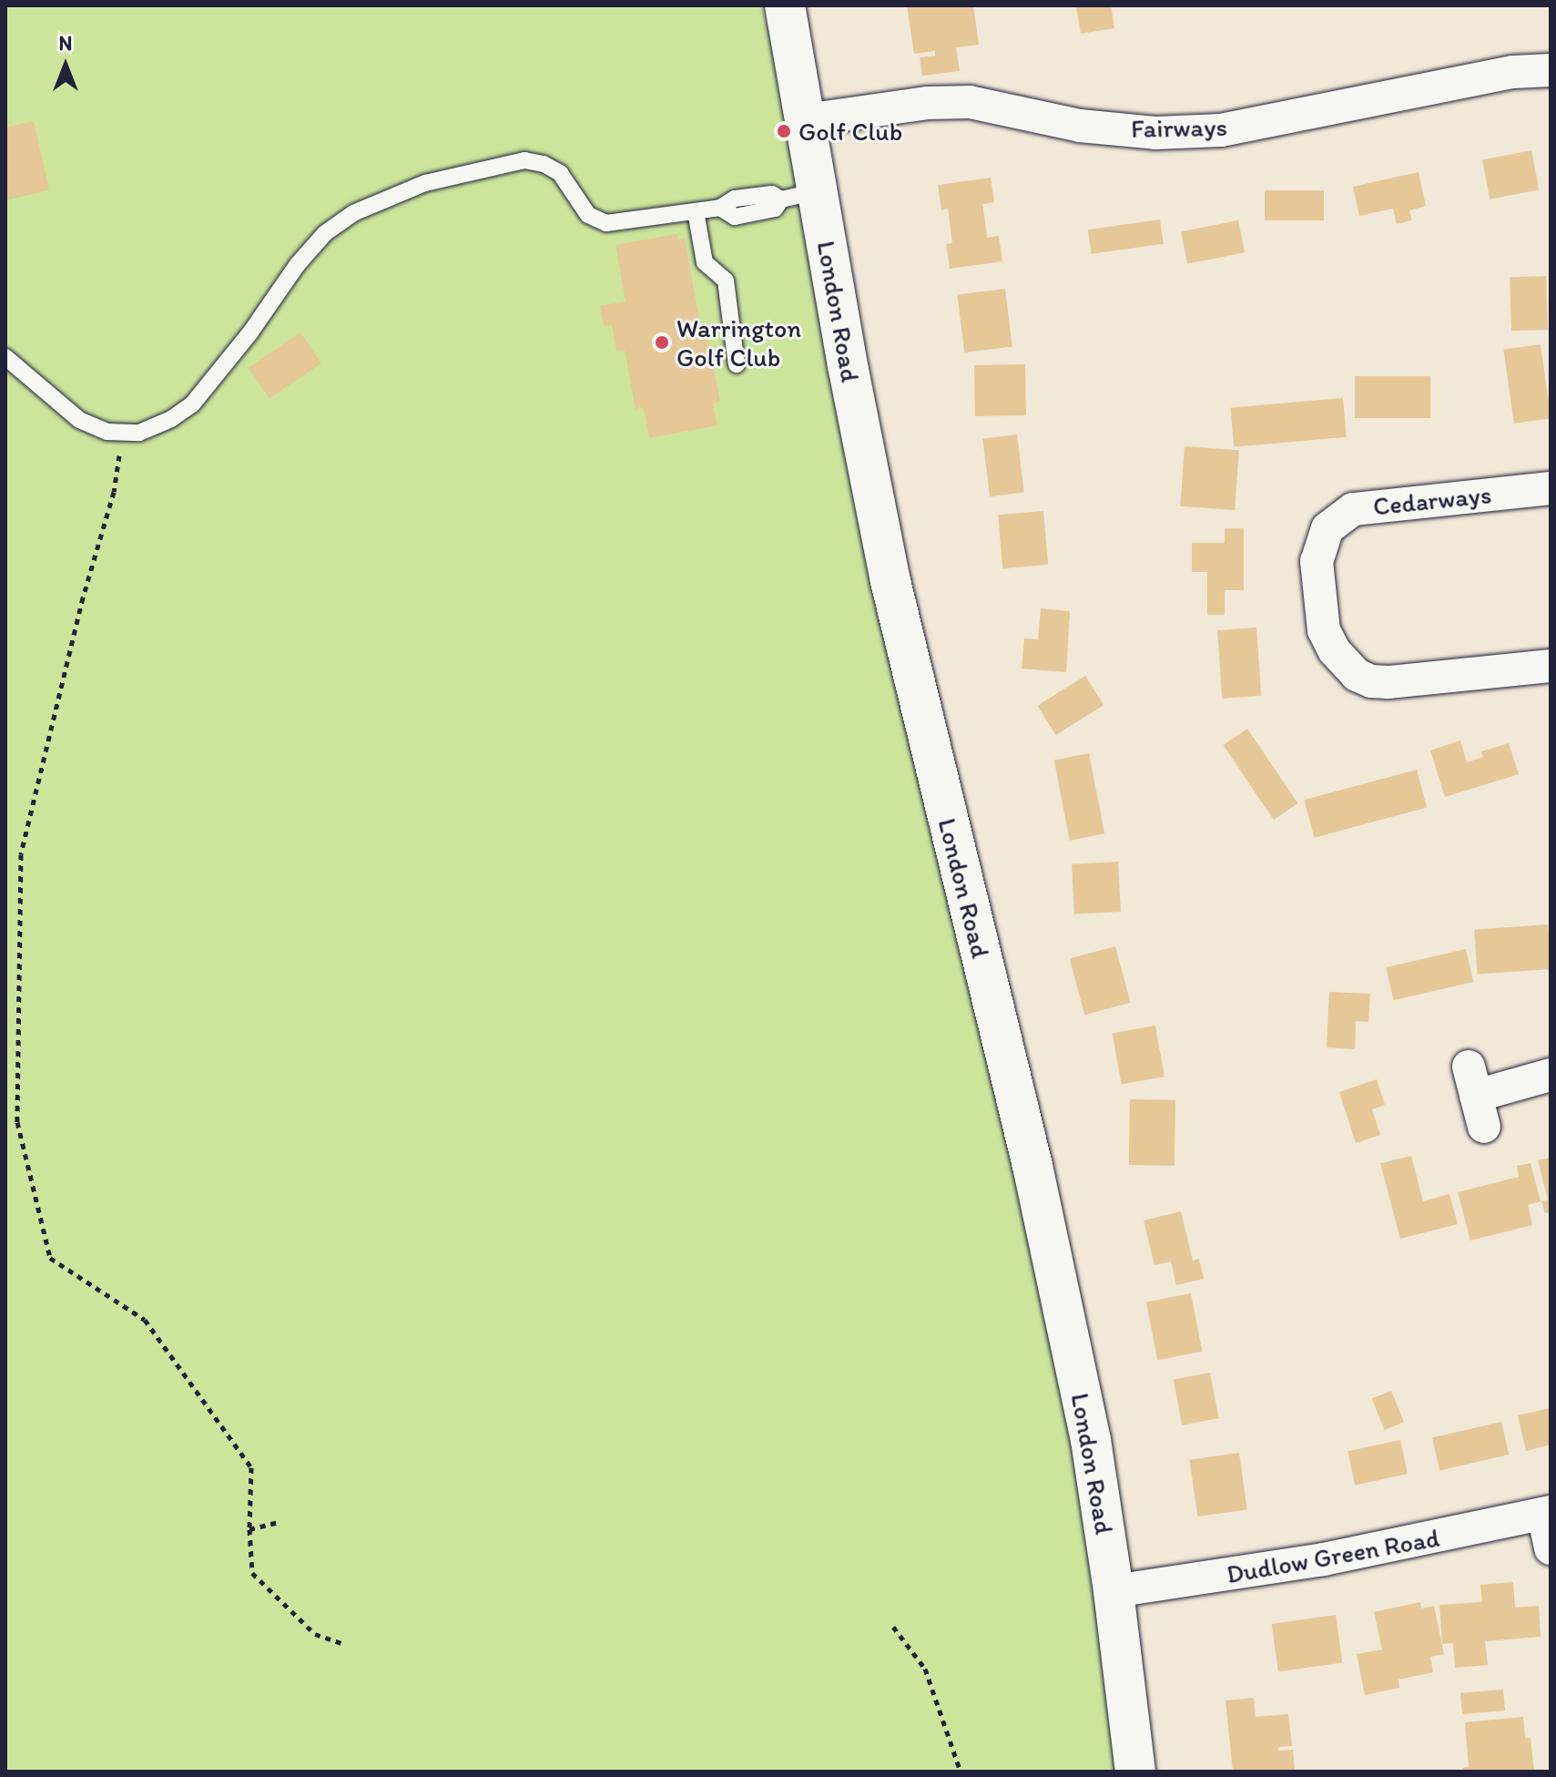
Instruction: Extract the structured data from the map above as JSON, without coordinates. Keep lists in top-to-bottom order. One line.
{"streets":{"highway":["London Road"],"street":["Fairways","Cedarways","Dudlow Green Road"]},"crossings":[["Fairways","London Road"],["London Road","Dudlow Green Road"]],"places":["Golf Club","Warrington Golf Club"],"north":"top"}
